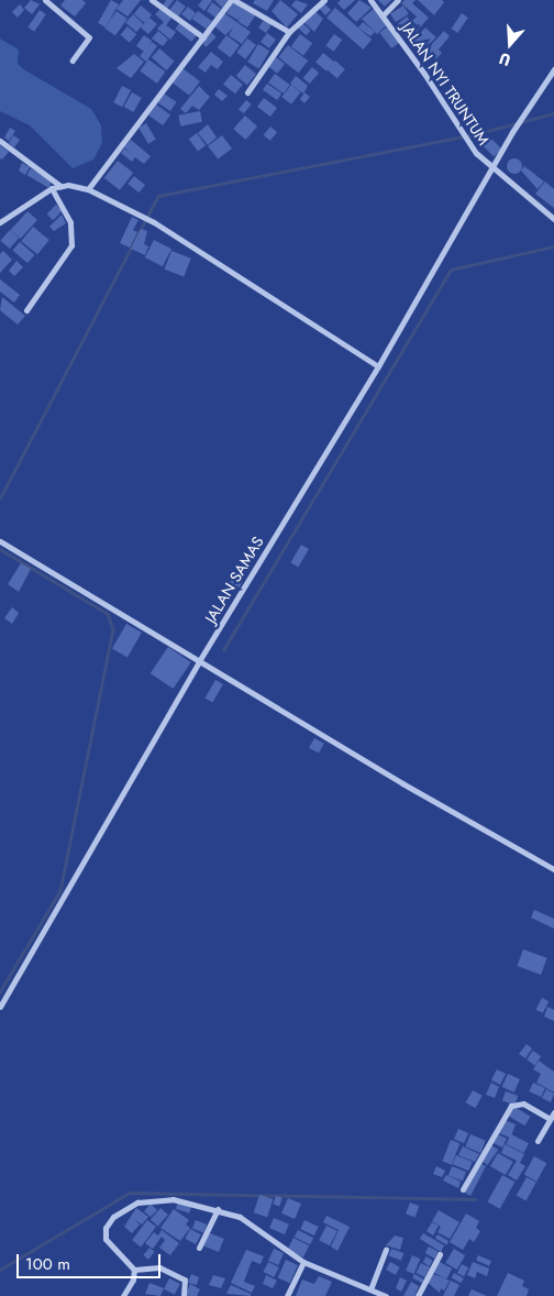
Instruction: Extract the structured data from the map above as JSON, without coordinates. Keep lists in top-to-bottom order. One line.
{"streets":{"street":["JALAN NYI TRUNTUM","JALAN SAMAS"]},"crossings":[["JALAN NYI TRUNTUM","JALAN SAMAS"]],"scale_bar":"100 m","north":"bottom"}
